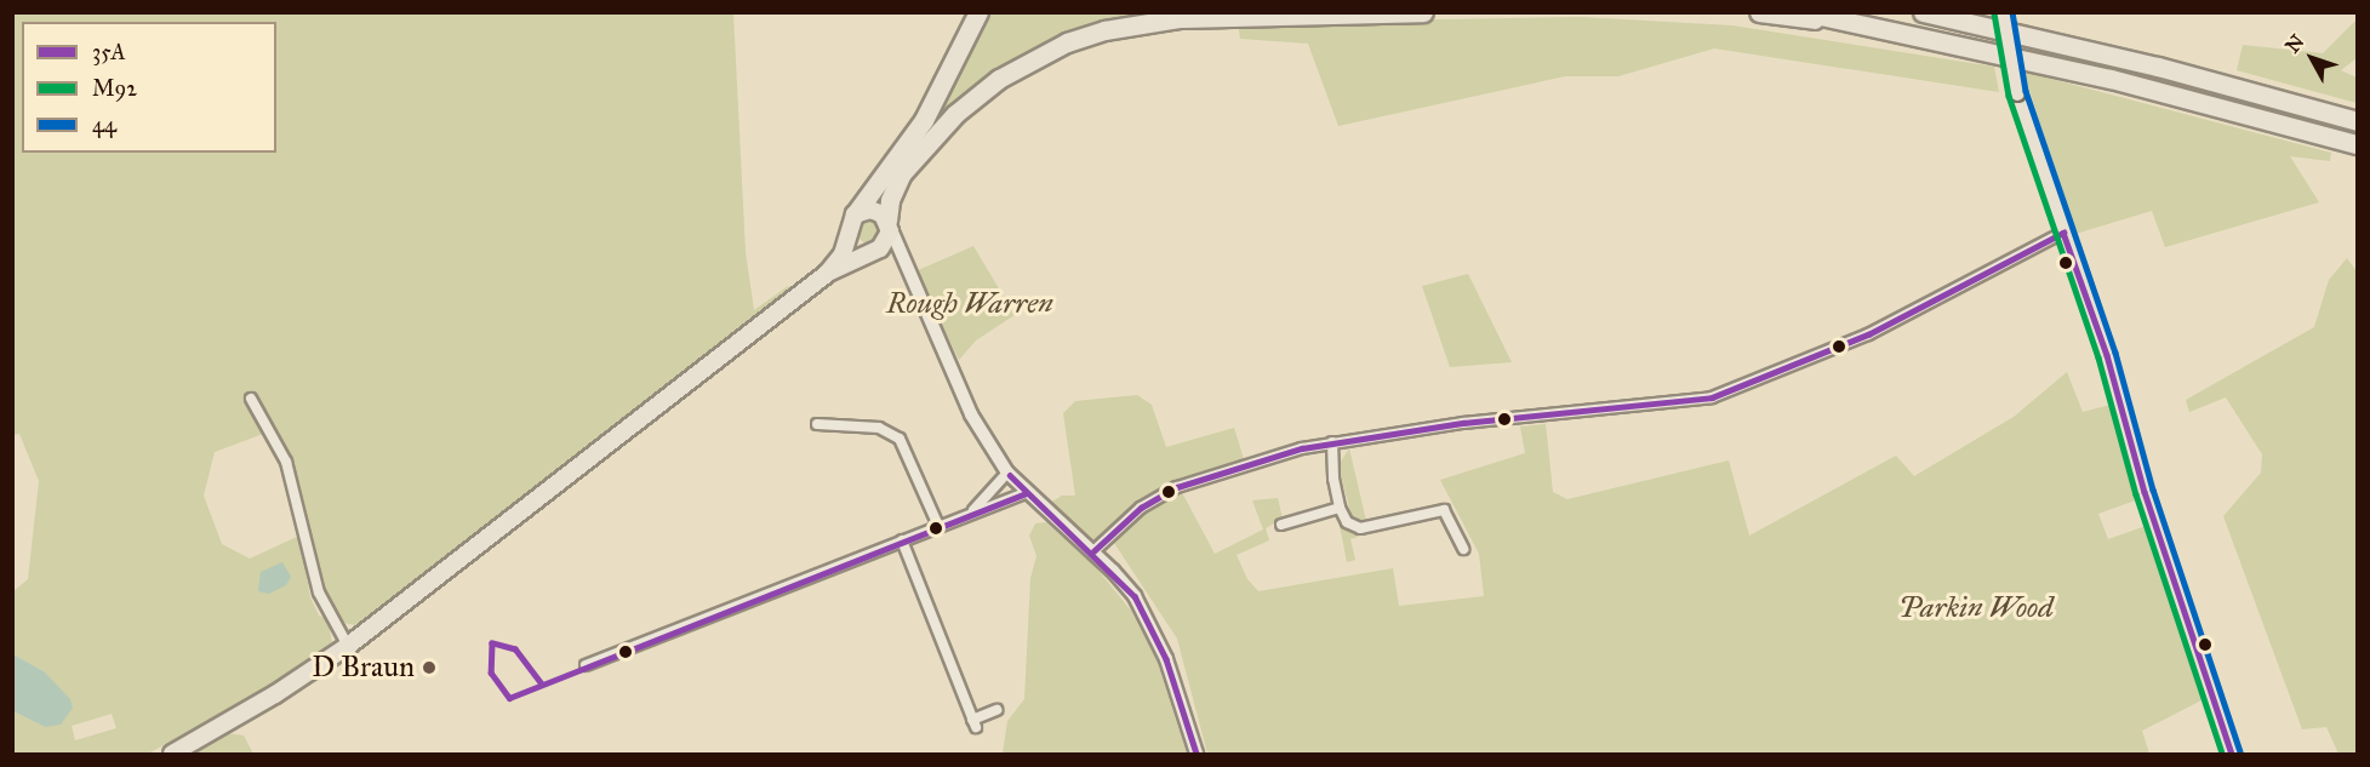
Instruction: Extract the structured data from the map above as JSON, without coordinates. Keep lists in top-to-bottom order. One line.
{"parks":["Rough Warren","Parkin Wood"],"places":["D Braun"],"lines":["transit line 44","transit line M92","transit line 35A"],"legend":["35A","M92","44"],"north":"top left"}
